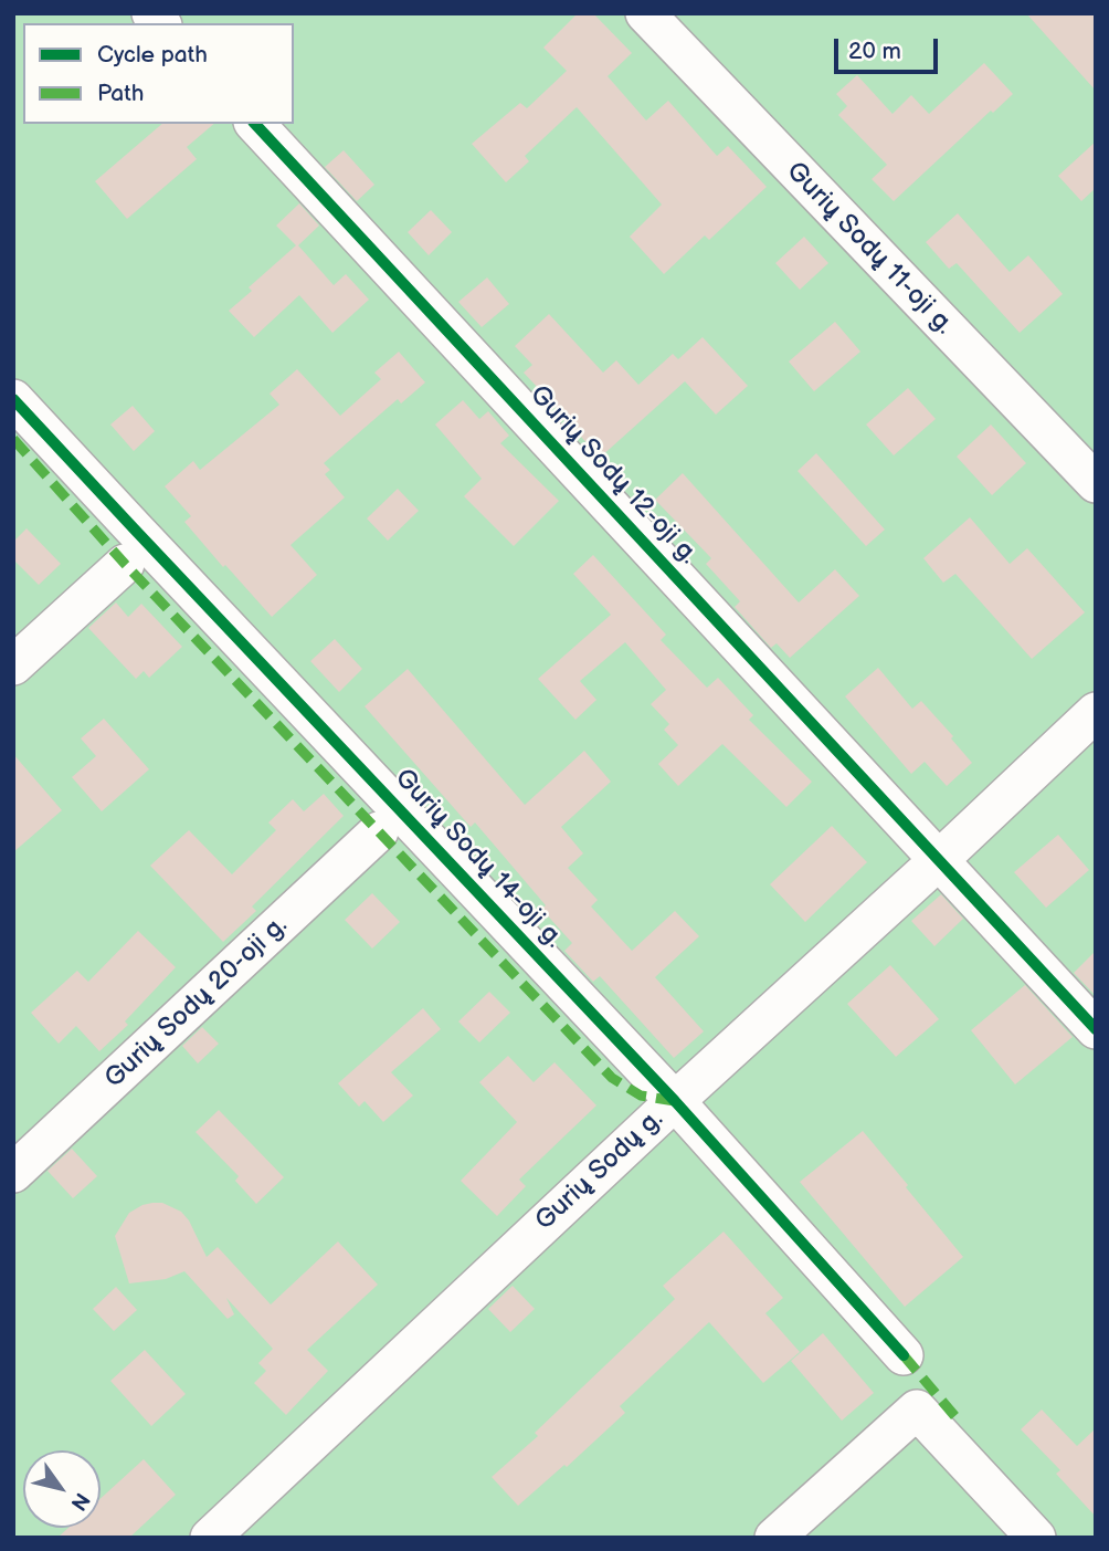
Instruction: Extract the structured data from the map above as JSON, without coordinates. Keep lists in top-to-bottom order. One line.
{"streets":{"street":["Gurių Sodų 11-oji g.","Gurių Sodų 12-oji g.","Gurių Sodų 14-oji g.","Gurių Sodų 20-oji g.","Gurių Sodų g."]},"crossings":[["Gurių Sodų 12-oji g.","Gurių Sodų g."],["Gurių Sodų 14-oji g.","Gurių Sodų g."]],"legend":["Cycle path","Path"],"scale_bar":"20 m","north":"bottom right"}
